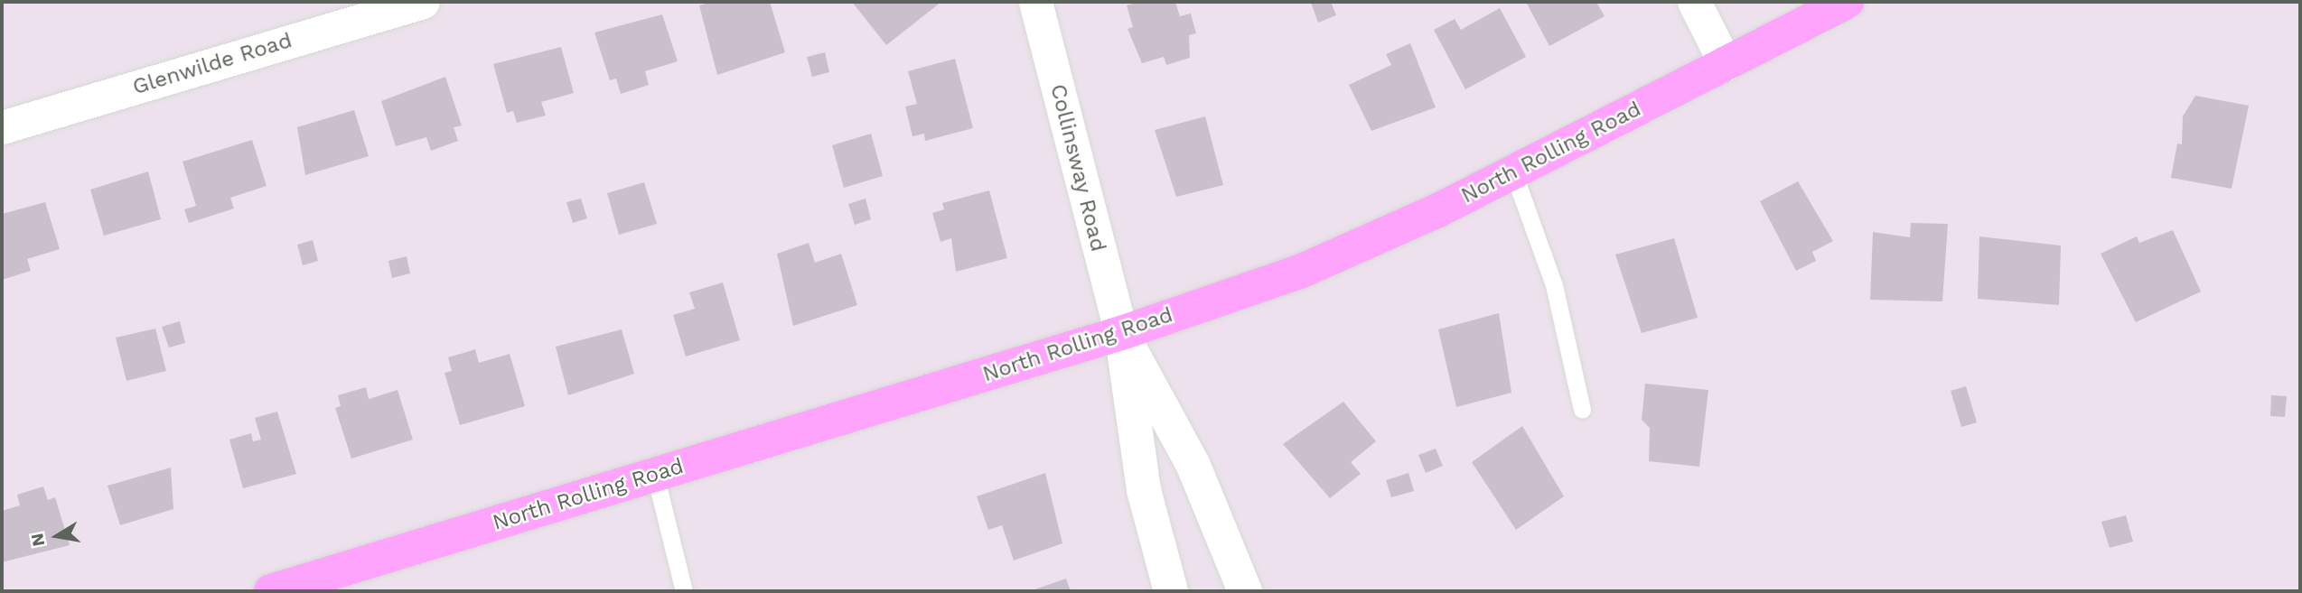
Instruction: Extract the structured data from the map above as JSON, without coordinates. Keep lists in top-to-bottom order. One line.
{"streets":{"main road":["North Rolling Road"],"street":["Glenwilde Road","Collinsway Road"]},"crossings":[["North Rolling Road","Collinsway Road"]],"north":"left"}
